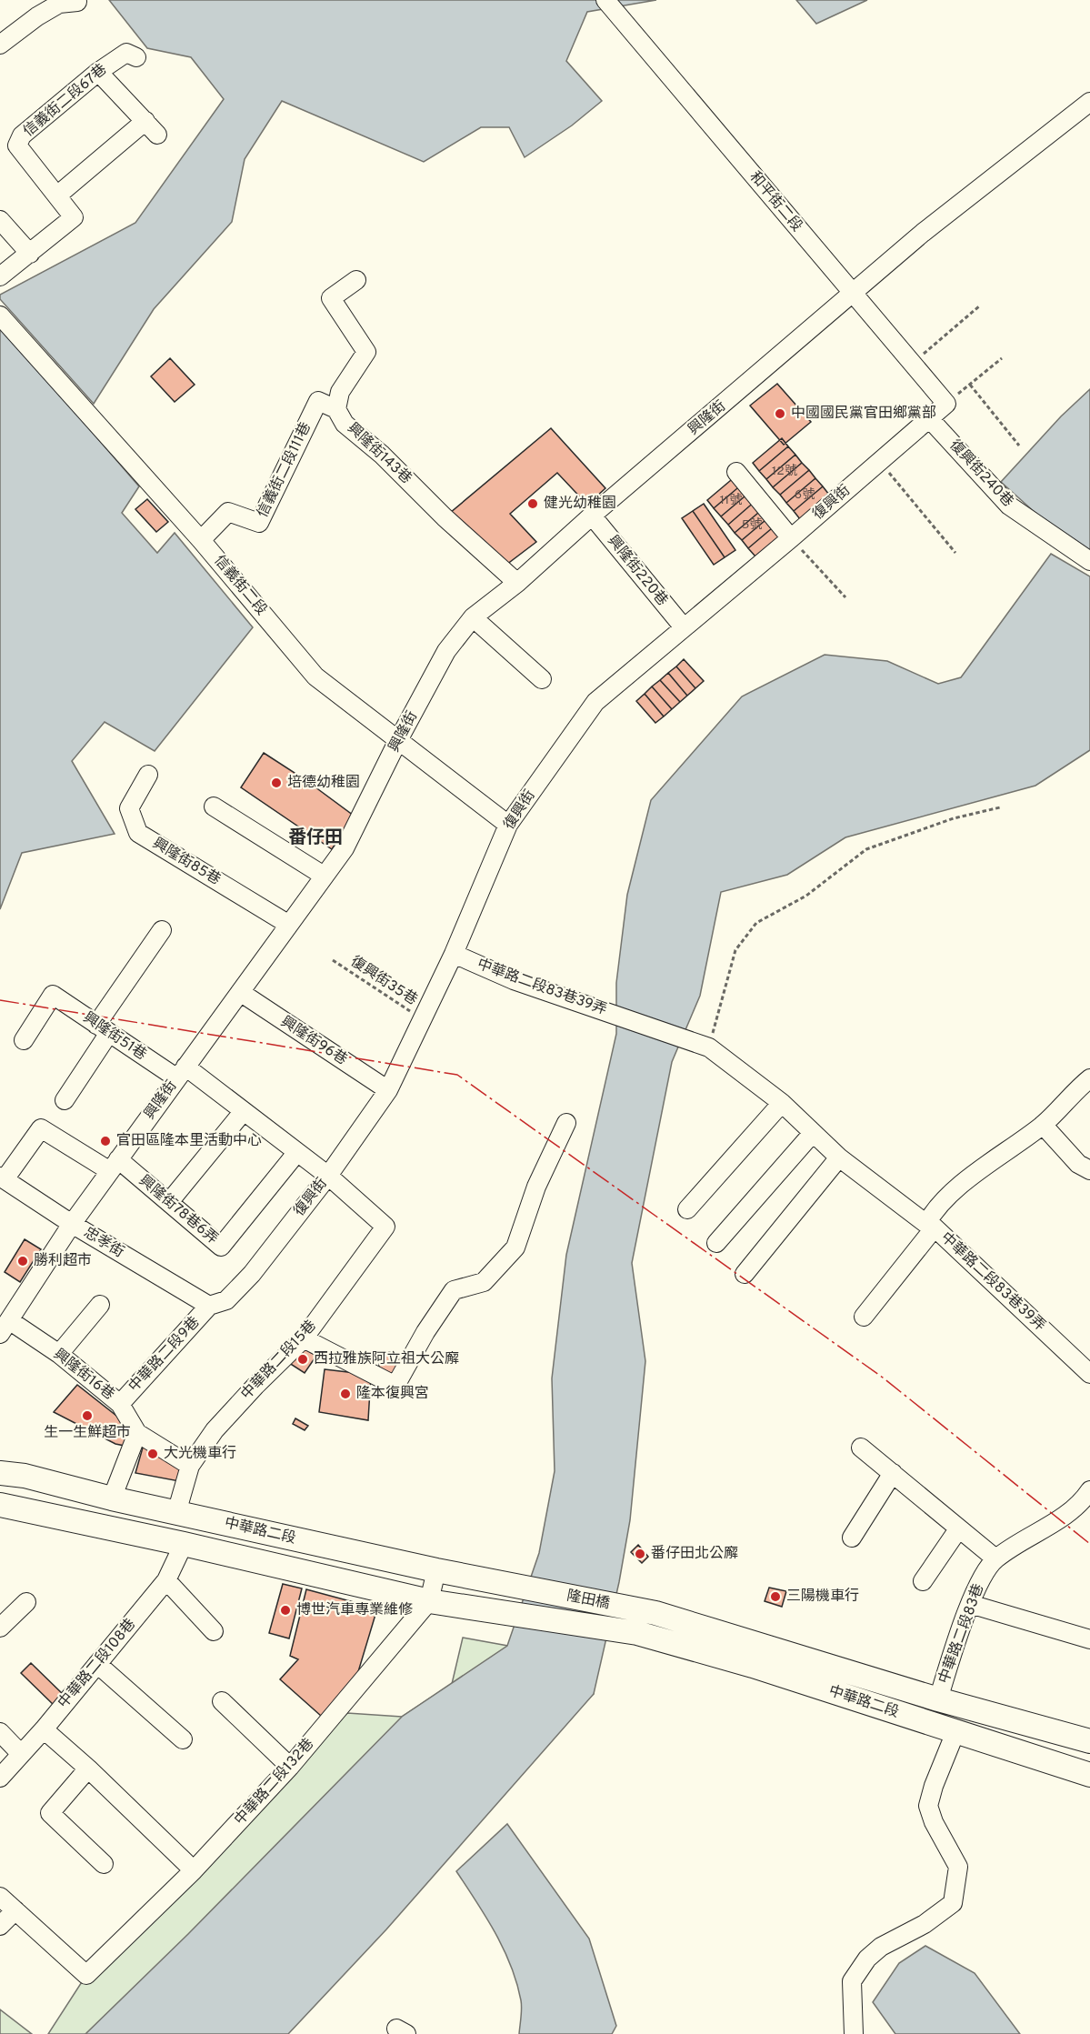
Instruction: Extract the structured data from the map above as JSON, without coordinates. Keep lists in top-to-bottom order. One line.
{"streets":{"main road":["中華路二段","隆田橋"],"street":["信義街二段67巷","和平街二段","興隆街","興隆街143巷","信義街二段111巷","復興街240巷","復興街","興隆街220巷","信義街二段","興隆街85巷","中華路二段83巷39弄","興隆街51巷","興隆街96巷","興隆街78巷6弄","忠孝街","中華路二段9巷","中華路二段15巷","興隆街16巷","中華路二段83巷","中華路二段108巷","中華路二段132巷"],"path":["復興街35巷"]},"crossings":[["和平街二段","興隆街"],["和平街二段","復興街"],["興隆街","興隆街143巷"],["興隆街","興隆街220巷"],["興隆街","信義街二段"],["興隆街","興隆街85巷"],["興隆街","興隆街51巷"],["興隆街","興隆街96巷"],["興隆街","興隆街78巷6弄"],["興隆街","忠孝街"],["興隆街","興隆街16巷"],["興隆街143巷","信義街二段111巷"],["信義街二段111巷","信義街二段"],["復興街240巷","復興街"],["復興街","興隆街220巷"],["復興街","信義街二段"],["復興街","復興街35巷"],["復興街","中華路二段83巷39弄"],["復興街","興隆街51巷"],["復興街","興隆街96巷"],["復興街","忠孝街"],["復興街","中華路二段9巷"],["興隆街51巷","興隆街78巷6弄"],["興隆街51巷","中華路二段15巷"],["興隆街78巷6弄","忠孝街"],["忠孝街","中華路二段9巷"],["中華路二段9巷","興隆街16巷"],["中華路二段15巷","興隆街16巷"],["中華路二段","隆田橋"],["中華路二段","中華路二段83巷"],["中華路二段","中華路二段108巷"],["中華路二段","中華路二段132巷"]],"districts":["番仔田"],"places":["中國國民黨官田鄉黨部","健光幼稚園","培德幼稚園","官田區隆本里活動中心","勝利超市","西拉雅族阿立祖大公廨","隆本復興宮","生一生鮮超市","大光機車行","番仔田北公廨","三陽機車行","博世汽車專業維修"],"house_numbers":["12號","6號","11號","5號"]}
